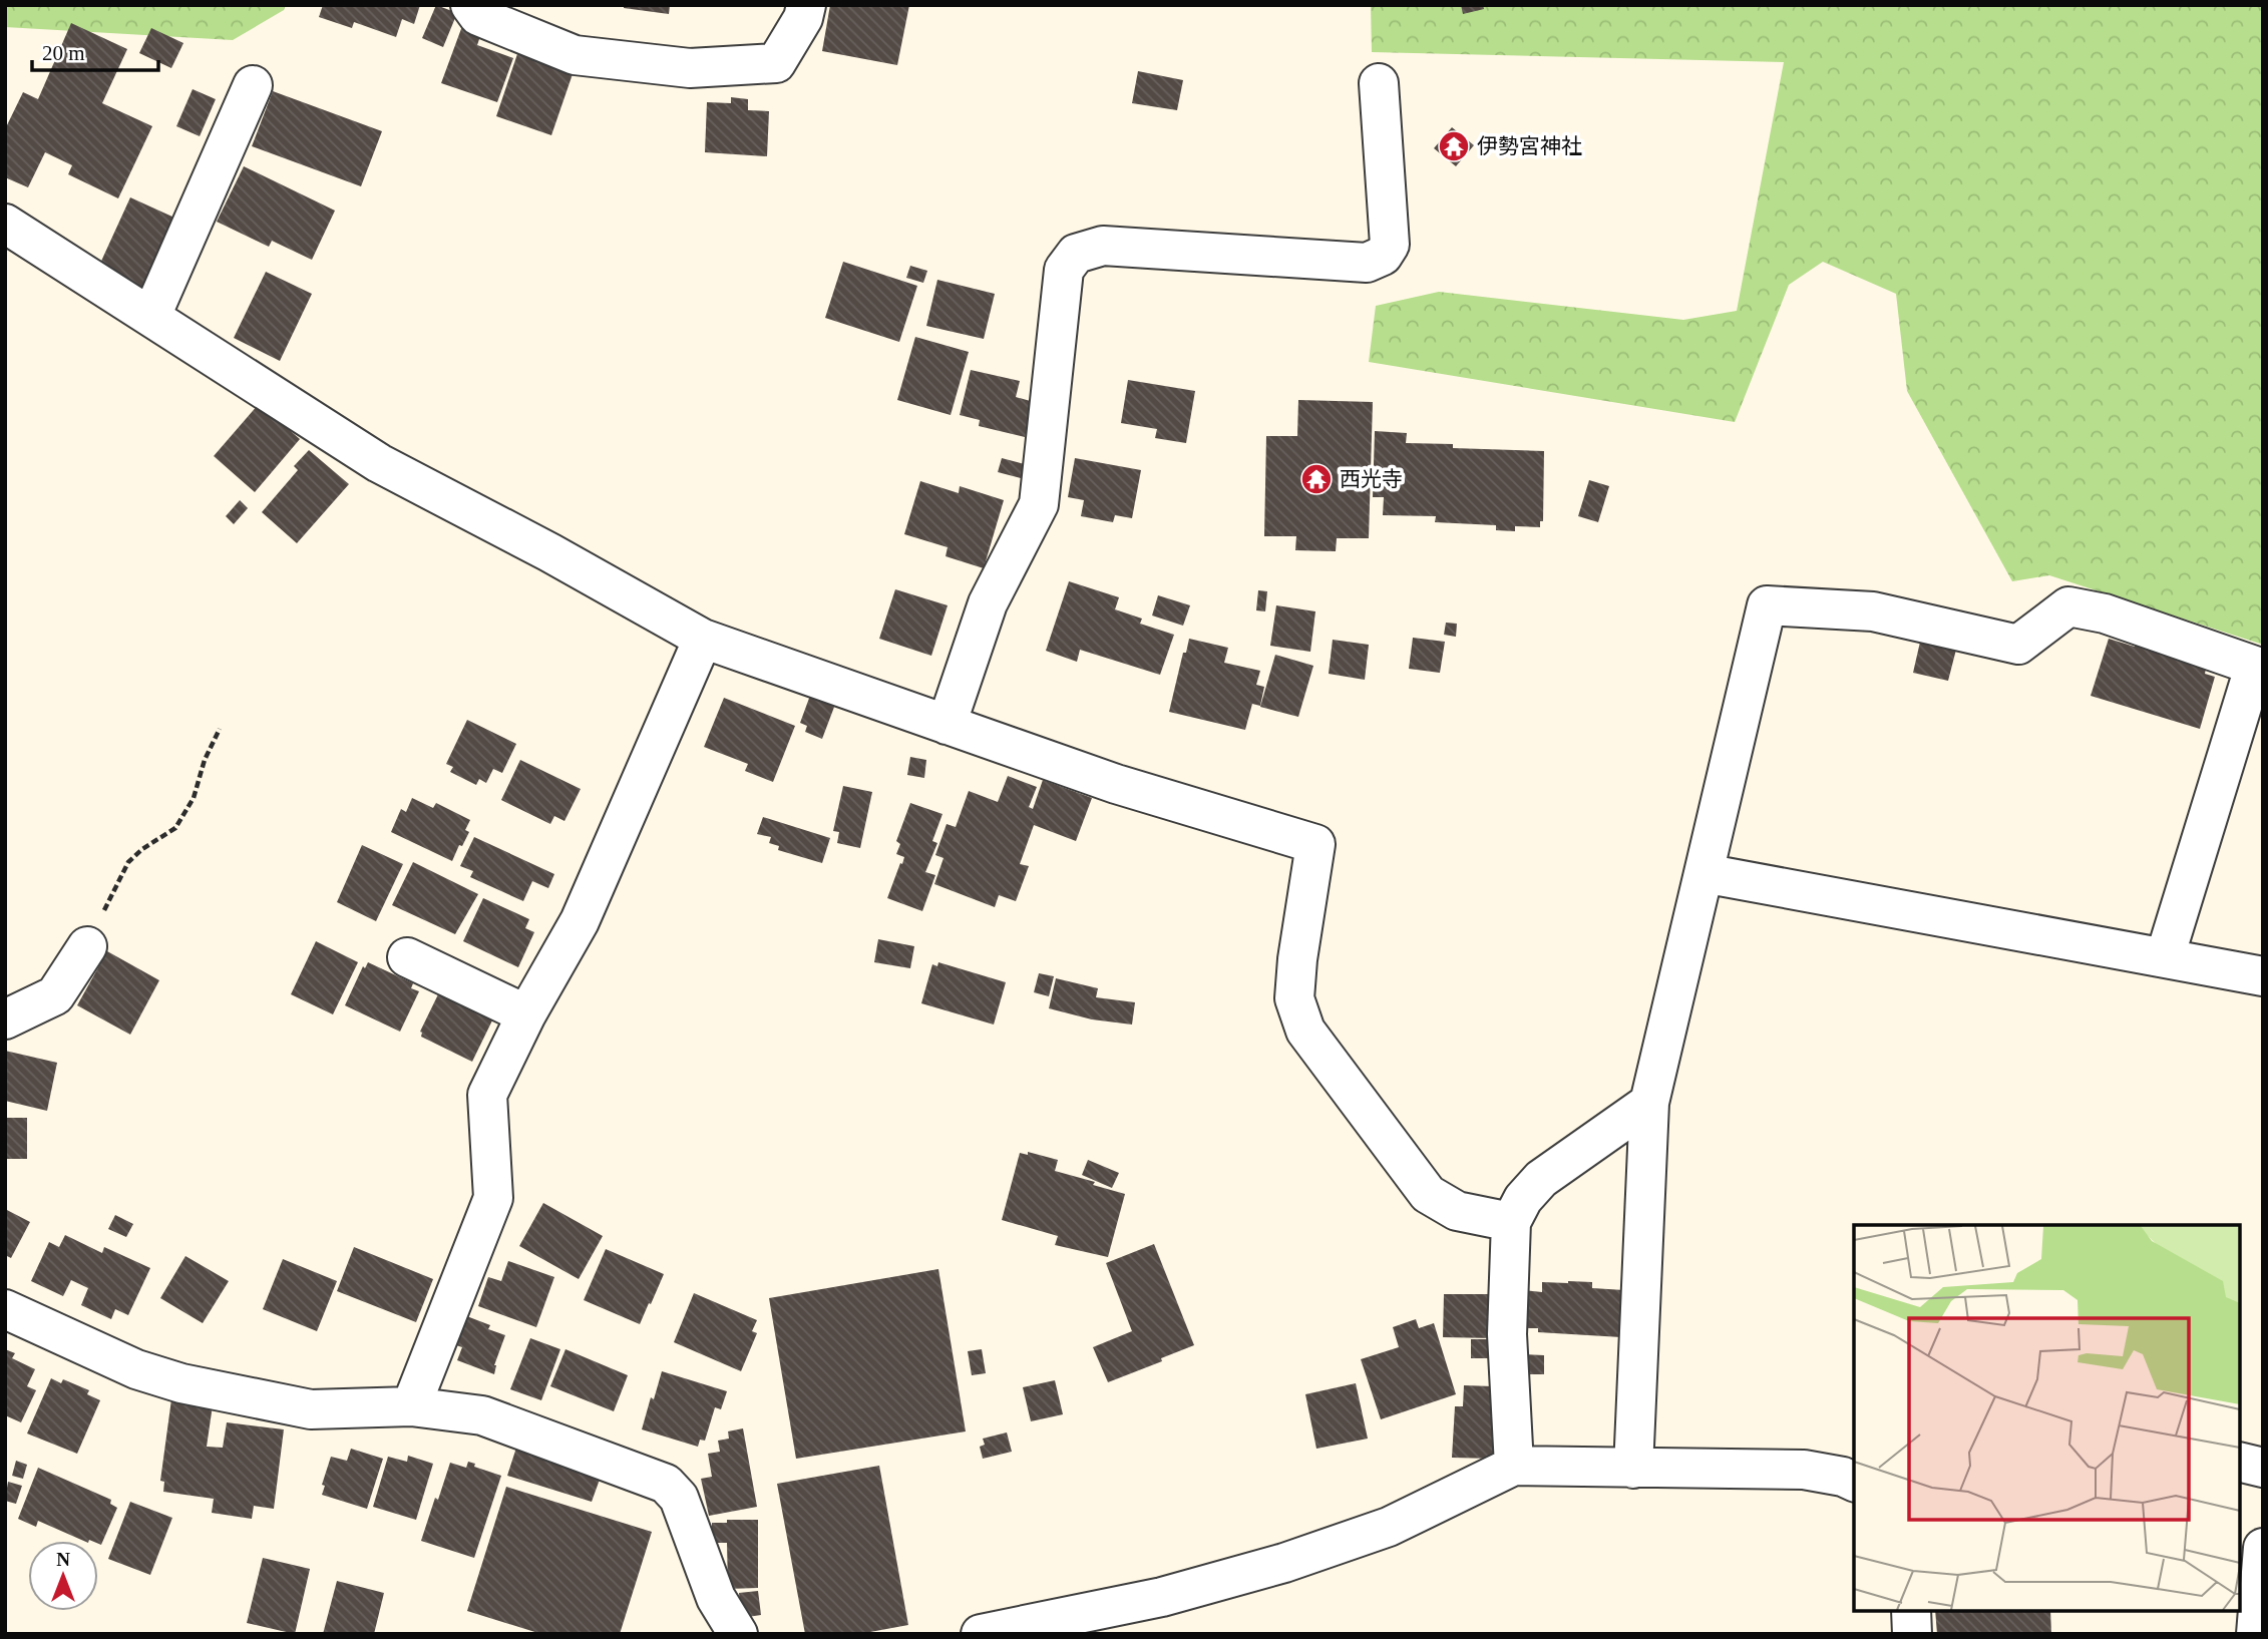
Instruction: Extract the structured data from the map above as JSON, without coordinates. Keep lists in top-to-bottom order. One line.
{"places":{"temple":["伊勢宮神社","西光寺"]},"scale_bar":"20 m","north":"top"}
